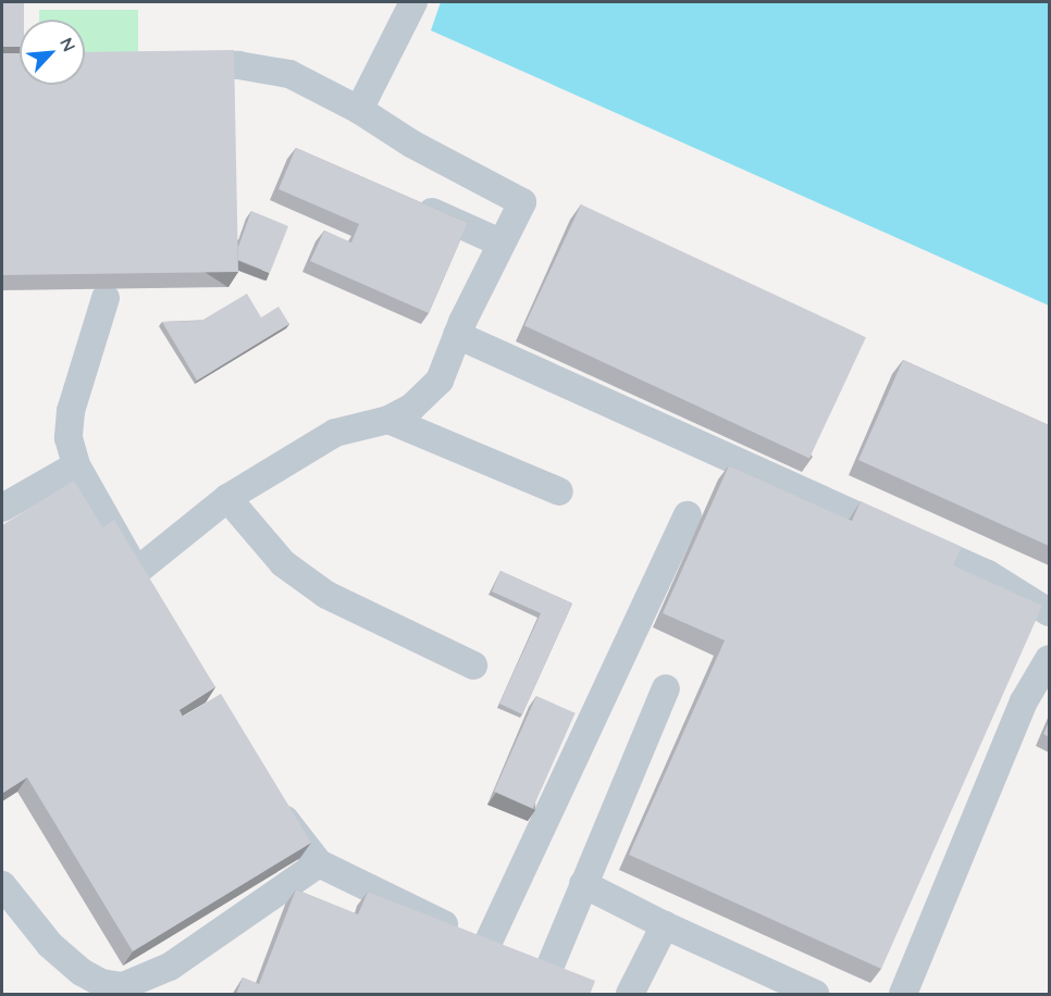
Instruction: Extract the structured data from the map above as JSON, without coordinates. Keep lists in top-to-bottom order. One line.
{"north":"top right"}
